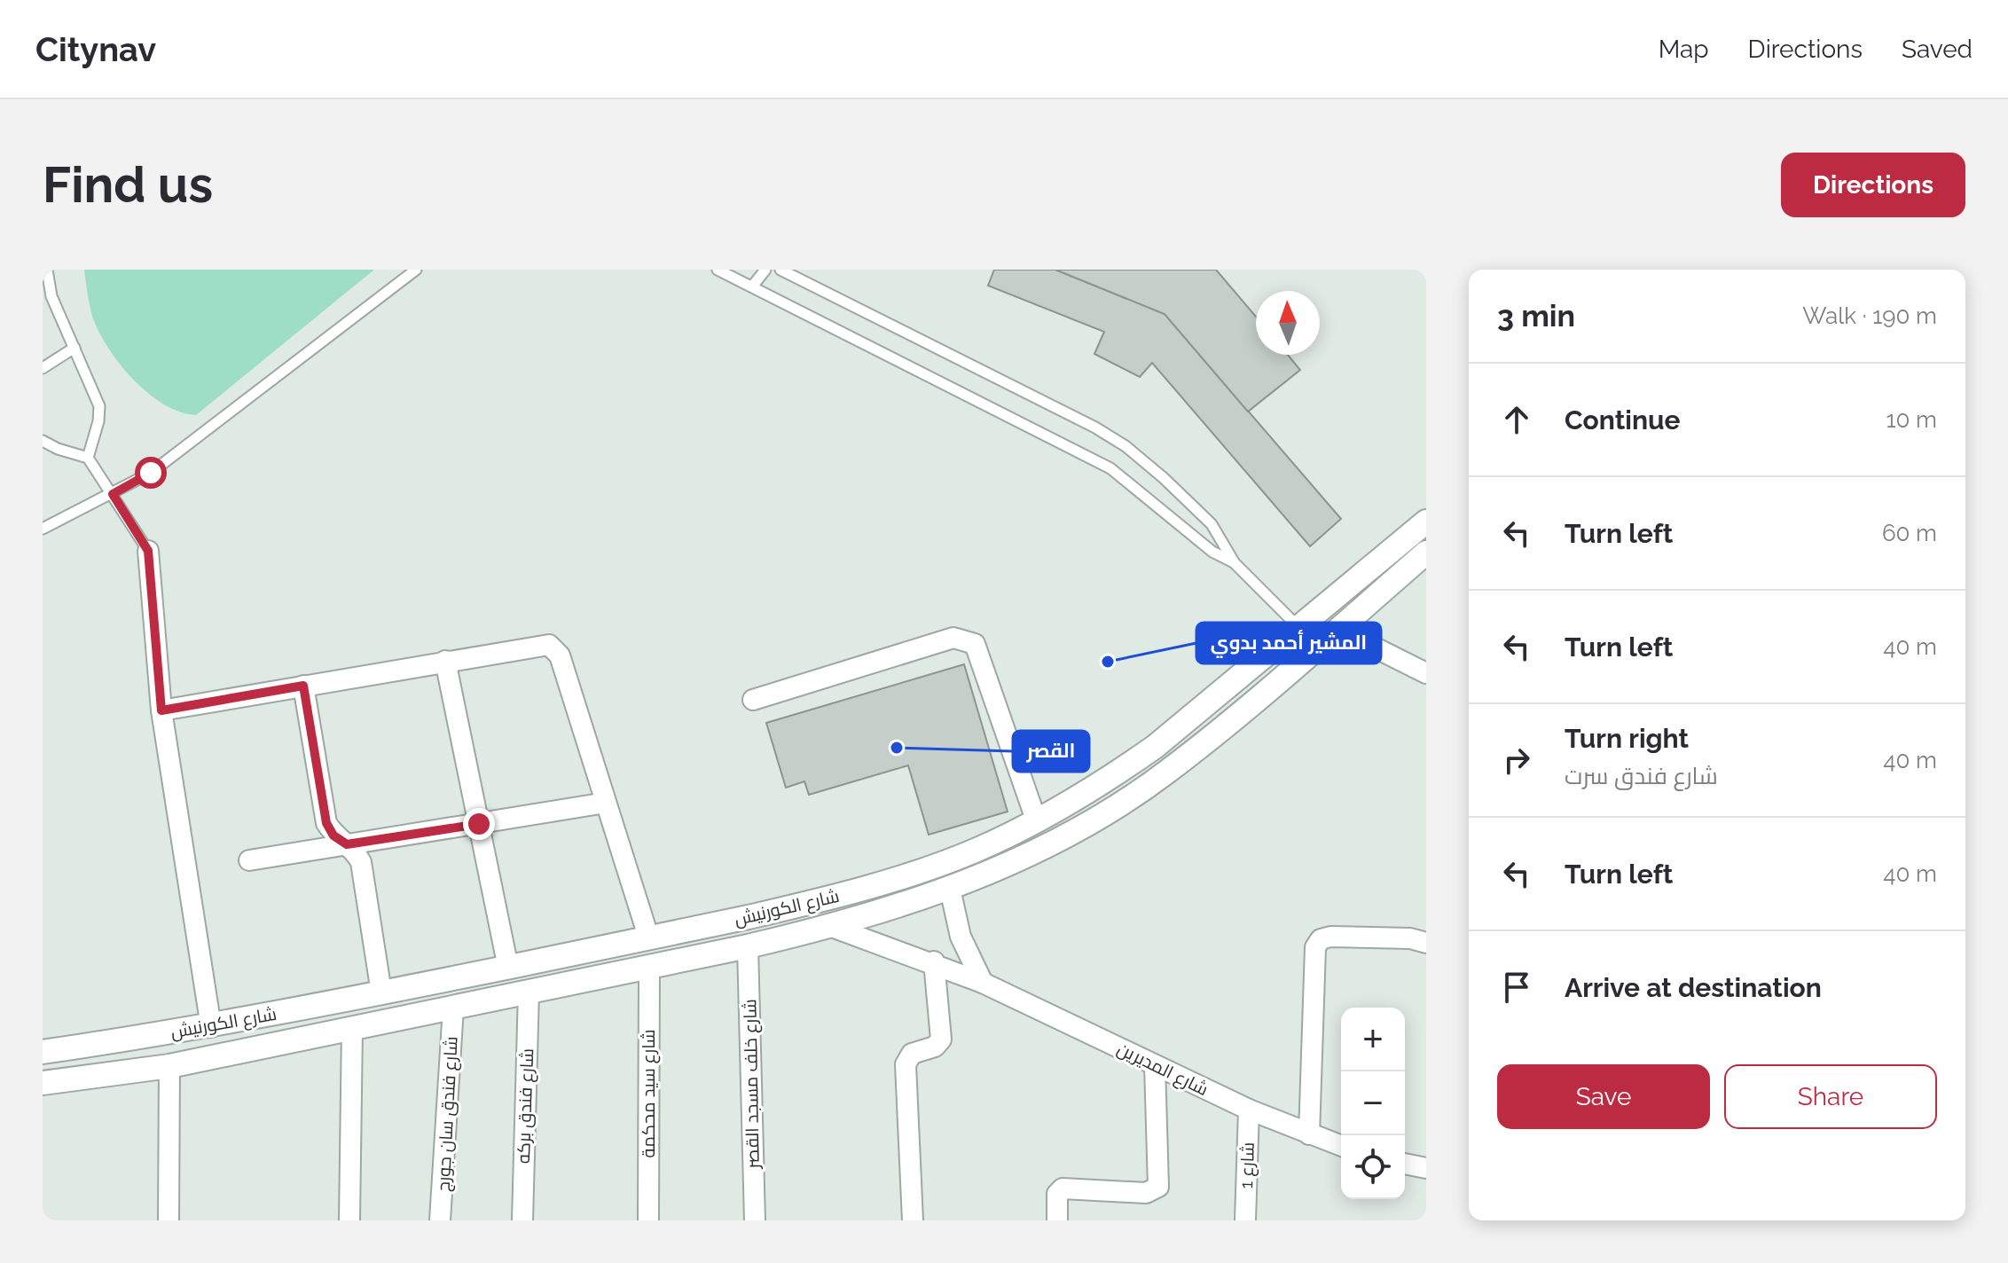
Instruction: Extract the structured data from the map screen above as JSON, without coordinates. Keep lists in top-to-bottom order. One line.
{"streets":{"street":["شارع الكورنيش","شارع المديرين","شارع خلف مسجد القصر","شارع سيد محكمة","شارع فندق بركه","شارع فندق سان جورج","شارع 1"]},"crossings":[["شارع الكورنيش","شارع المديرين"],["شارع الكورنيش","شارع خلف مسجد القصر"],["شارع الكورنيش","شارع سيد محكمة"],["شارع الكورنيش","شارع فندق بركه"],["شارع الكورنيش","شارع فندق سان جورج"],["شارع المديرين","شارع 1"]],"places":["المشير أحمد بدوي","القصر"],"north":"top","page":{"header":"Citynav","nav":["Map","Directions","Saved"],"buttons":["Directions",["Save","Share"]],"title":"Find us","heading":["3 min","Walk · 190 m"],"list":[["Continue","10 m"],["Turn left","60 m"],["Turn left","40 m"],["Turn right","شارع فندق سرت","40 m"],["Turn left","40 m"],"Arrive at destination"],"map_buttons":["+","−"]}}
